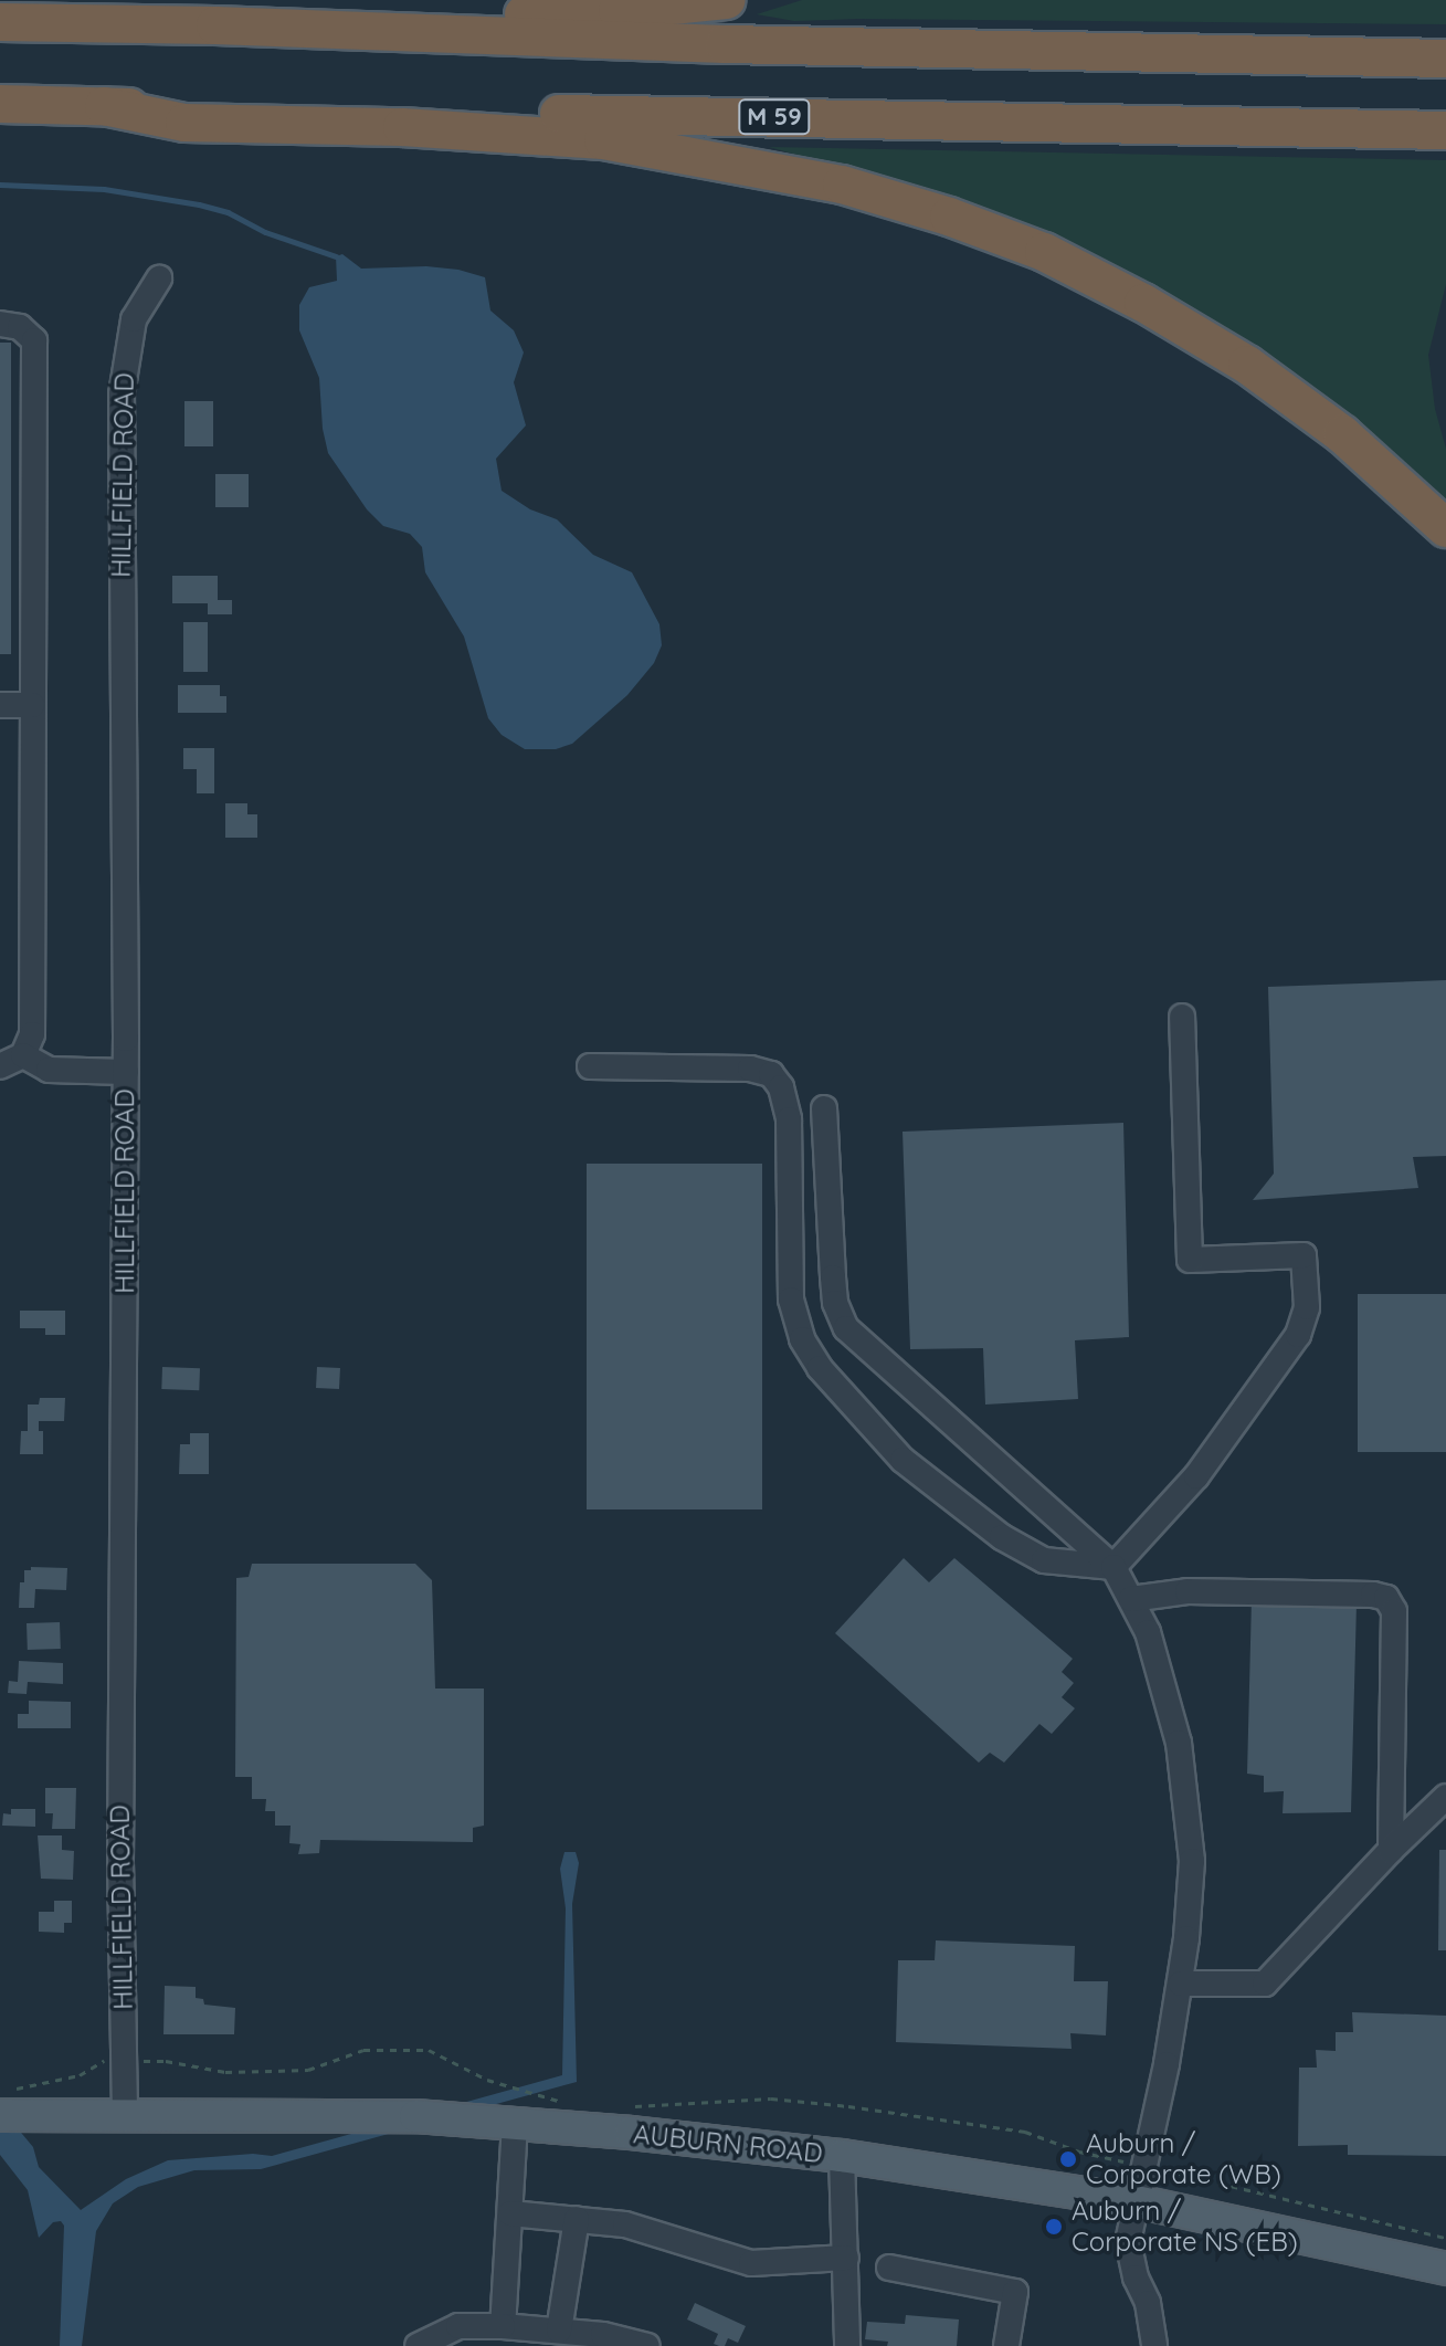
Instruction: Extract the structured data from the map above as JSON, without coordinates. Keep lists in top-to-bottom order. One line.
{"streets":{"highway":["M 59"],"main road":["AUBURN ROAD"],"street":["HILLFIELD ROAD"]},"crossings":[["HILLFIELD ROAD","AUBURN ROAD"]],"places":["Auburn / Corporate (WB)","Auburn / Corporate NS (EB)"]}
